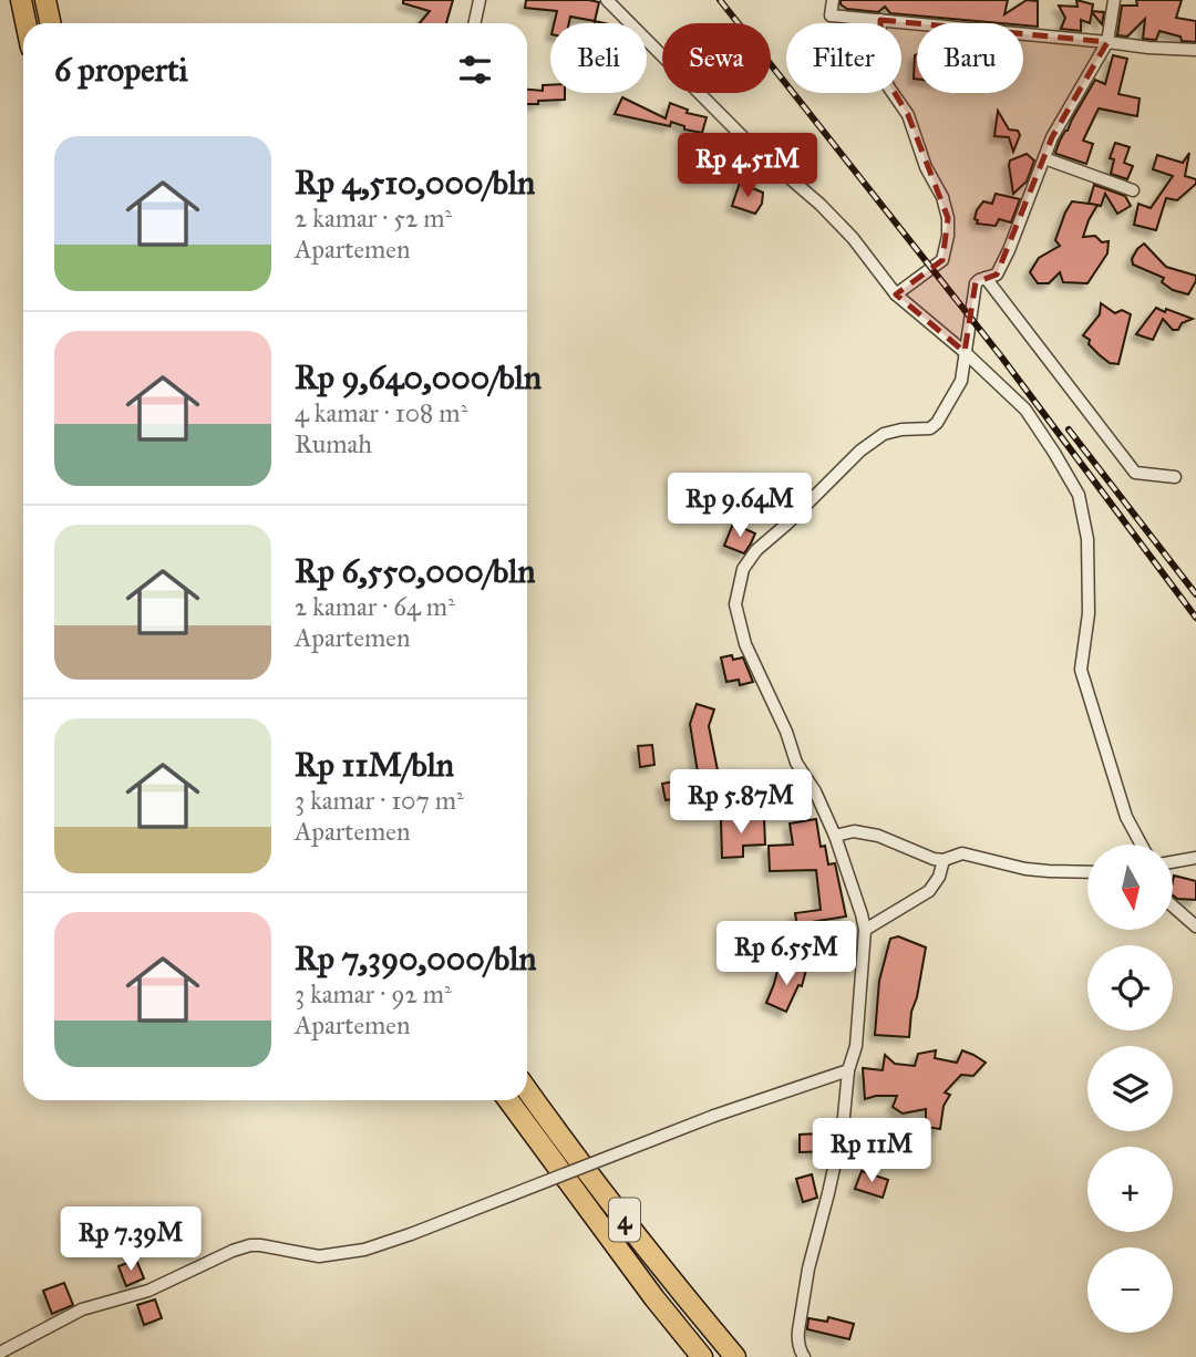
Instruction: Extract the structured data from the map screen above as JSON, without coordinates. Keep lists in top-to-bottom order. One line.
{"streets":{"highway":["4"]},"north":"bottom","page":{"chip":["Beli","Sewa","Filter","Baru"],"heading":"6 properti","list":[{"name":"Rp 4,510,000/bln","note":"2 kamar · 52 m² · Apartemen"},{"name":"Rp 9,640,000/bln","note":"4 kamar · 108 m² · Rumah"},{"name":"Rp 6,550,000/bln","note":"2 kamar · 64 m² · Apartemen"},{"name":"Rp 11M/bln","note":"3 kamar · 107 m² · Apartemen"},{"name":"Rp 7,390,000/bln","note":"3 kamar · 92 m² · Apartemen"}],"price":["Rp 4.51M","Rp 9.64M","Rp 5.87M","Rp 6.55M","Rp 11M","Rp 7.39M"],"map_buttons":["+","−"]}}
